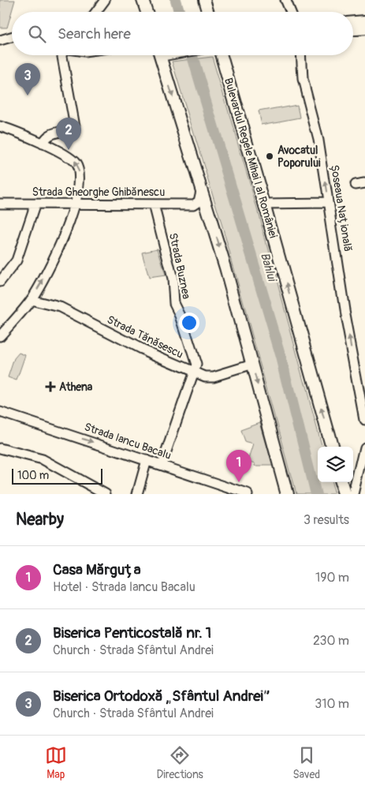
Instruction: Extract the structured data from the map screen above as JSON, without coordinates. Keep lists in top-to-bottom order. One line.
{"streets":{"main road":["Bulevardul Regele Mihai I al României"],"street":["Strada Gheorghe Ghibănescu","Șoseaua Națională","Strada Buznea","Strada Tănăsescu","Strada Iancu Bacalu"]},"crossings":[["Strada Gheorghe Ghibănescu","Strada Buznea"],["Strada Buznea","Strada Tănăsescu"],["Strada Buznea","Strada Iancu Bacalu"]],"one_way":["Șoseaua Națională"],"water":["Bahlui"],"places":{"other":["Avocatul Poporului"],"health":["Athena"]},"scale_bar":"100 m","page":{"search":"Search here","pins":["3","2","1"],"scale":"100 m","heading":["Nearby","3 results"],"list":[{"mark":"1","name":"Casa Mărguța","note":"Hotel · Strada Iancu Bacalu","value":"190 m"},{"mark":"2","name":"Biserica Penticostală nr. 1","note":"Church · Strada Sfântul Andrei","value":"230 m"},{"mark":"3","name":"Biserica Ortodoxă „Sfântul Andrei”","note":"Church · Strada Sfântul Andrei","value":"310 m"}],"nav":["Map","Directions","Saved"]}}
